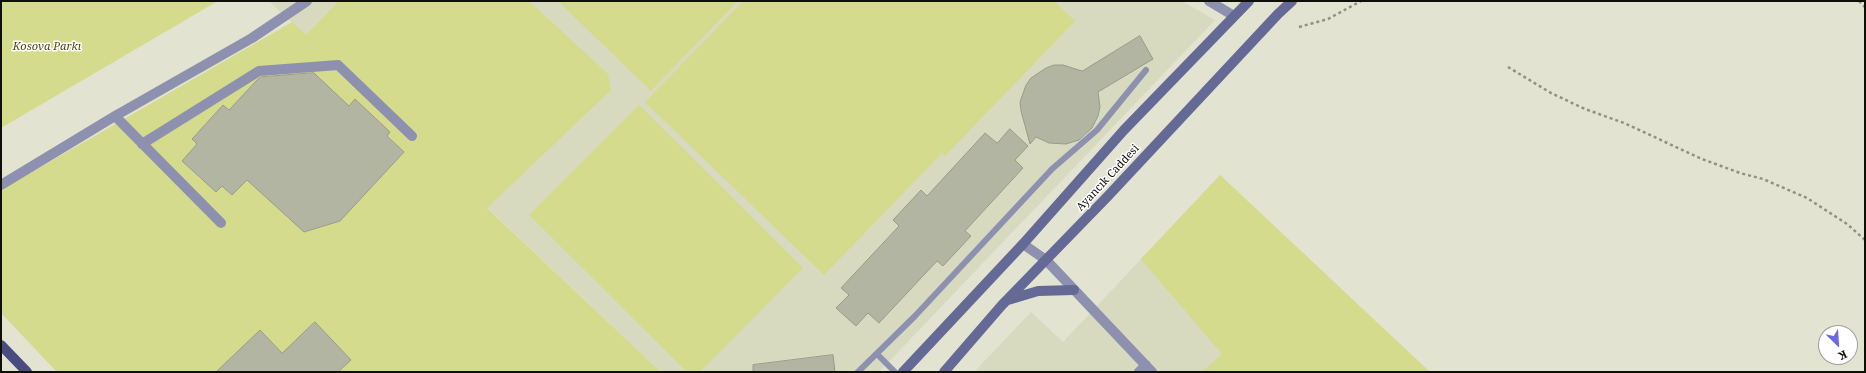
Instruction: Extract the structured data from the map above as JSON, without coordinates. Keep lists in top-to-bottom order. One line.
{"streets":{"street":["Ayancık Caddesi"]},"parks":["Kosova Parkı"],"north":"bottom right"}
